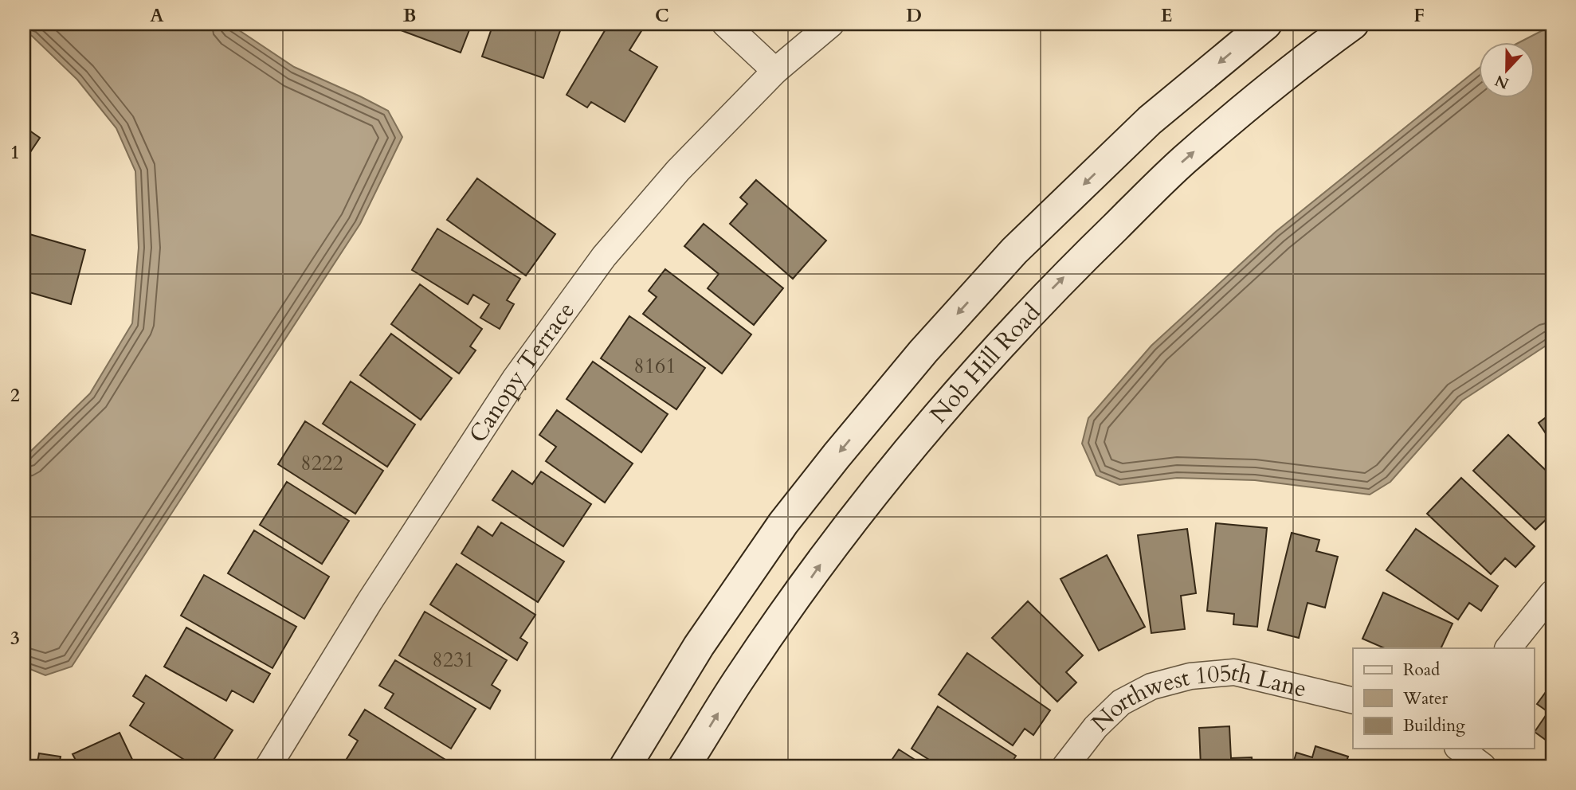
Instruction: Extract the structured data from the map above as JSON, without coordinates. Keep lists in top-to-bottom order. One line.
{"streets":{"main road":["Nob Hill Road"],"street":["Canopy Terrace","Northwest 105th Lane"]},"house_numbers":["8161","8222","8231"],"legend":["Road","Water","Building"],"north":"bottom","grid":{"columns":["A","B","C","D","E","F"],"rows":["1","2","3"]}}
